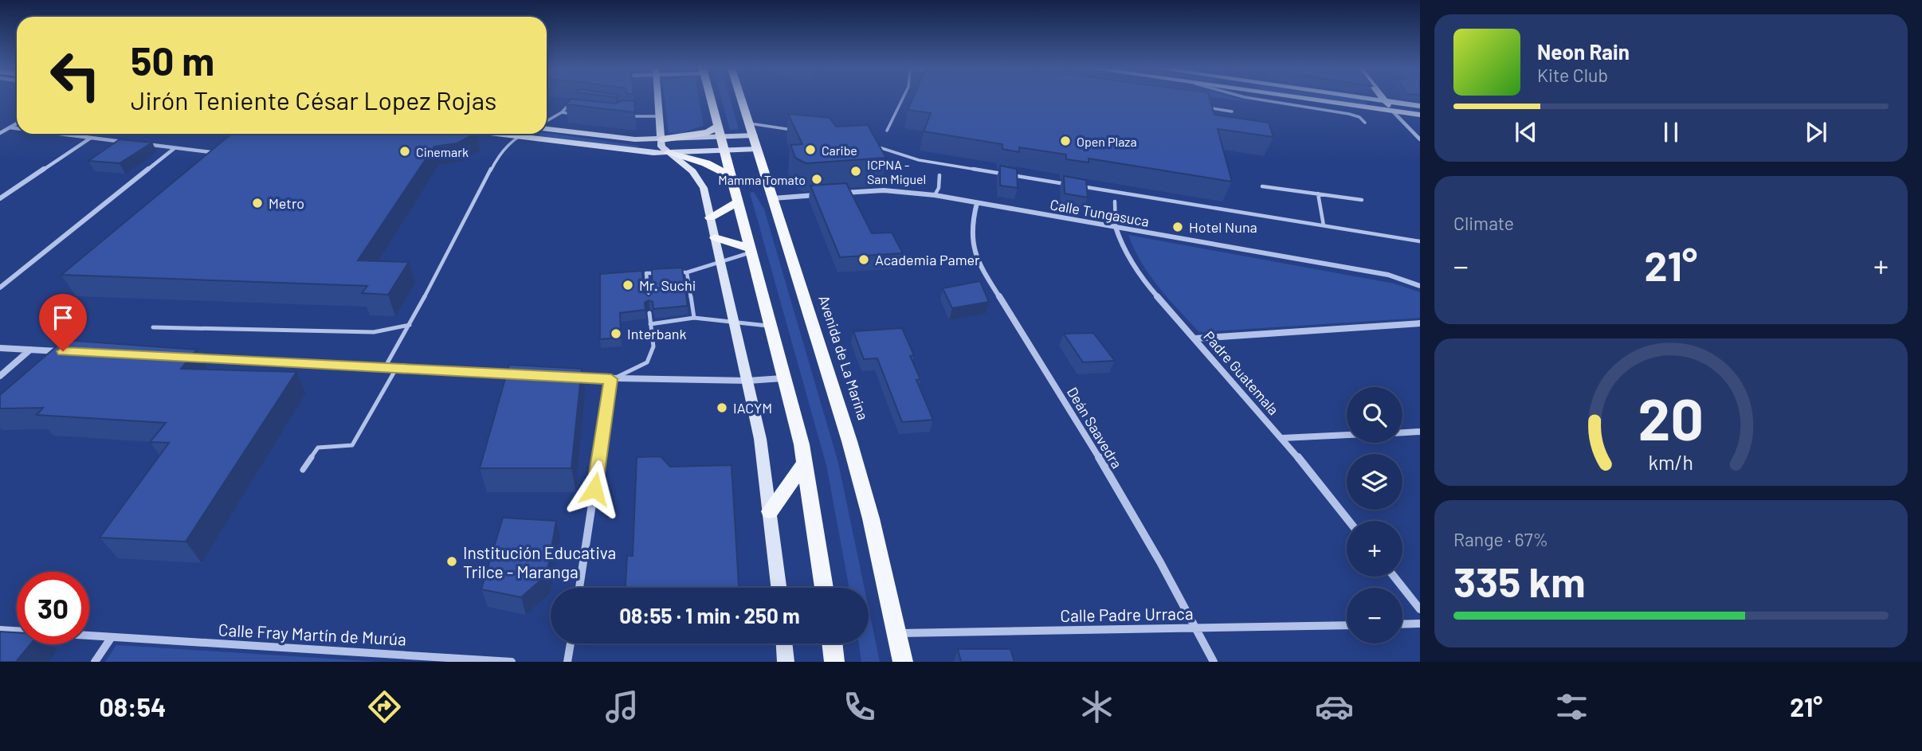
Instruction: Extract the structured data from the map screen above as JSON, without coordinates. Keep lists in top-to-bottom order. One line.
{"streets":{"main road":["Avenida de La Marina"],"street":["Calle Tungasuca","Padre Guatemala","Deán Saavedra","Calle Padre Urraca","Calle Fray Martín de Murúa"]},"crossings":[["Calle Tungasuca","Padre Guatemala"],["Calle Tungasuca","Deán Saavedra"],["Avenida de La Marina","Calle Padre Urraca"],["Deán Saavedra","Calle Padre Urraca"]],"places":["Open Plaza","Caribe","Cinemark","ICPNA - San Miguel","Mamma Tomato","Metro","Hotel Nuna","Academia Pamer","Mr. Suchi","Interbank","IACYM","Institución Educativa Trilce - Maranga"],"page":{"turn":["50 m","Jirón Teniente César Lopez Rojas"],"song":["Neon Rain","Kite Club"],"tile":["Climate",["Range · 67%","335 km"]],"heat":["−","21°","+"],"map_buttons":["+","−"],"limit":"30","trip":"08:55 · 1 min · 250 m","tabs":["08:54","21°"],"gauge":["20","km/h"]}}
